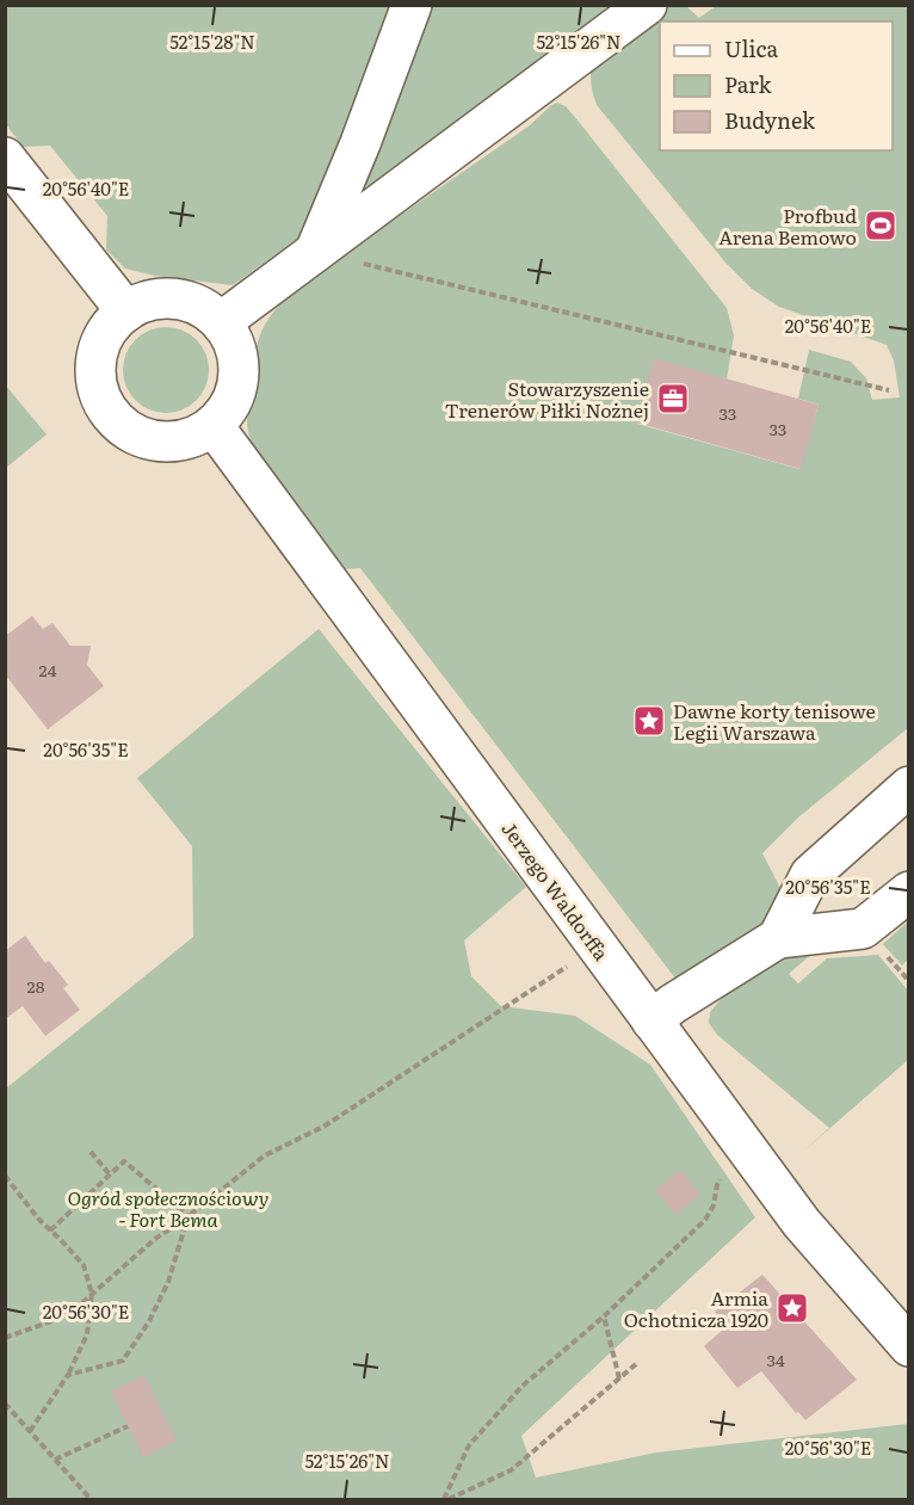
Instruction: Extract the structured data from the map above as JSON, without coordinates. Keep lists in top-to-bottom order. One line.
{"streets":{"street":["Jerzego Waldorffa"]},"parks":["Ogród społecznościowy - Fort Bema"],"places":{"sports":["Profbud Arena Bemowo"],"office":["Stowarzyszenie Trenerów Piłki Nożnej"],"place":["Dawne korty tenisowe Legii Warszawa","Armia Ochotnicza 1920"]},"house_numbers":["33","33","24","28","34"],"legend":["Ulica","Park","Budynek"],"coordinates":["52°15'26\"N","52°15'28\"N","20°56'40\"E","20°56'35\"E","20°56'30\"E"]}
